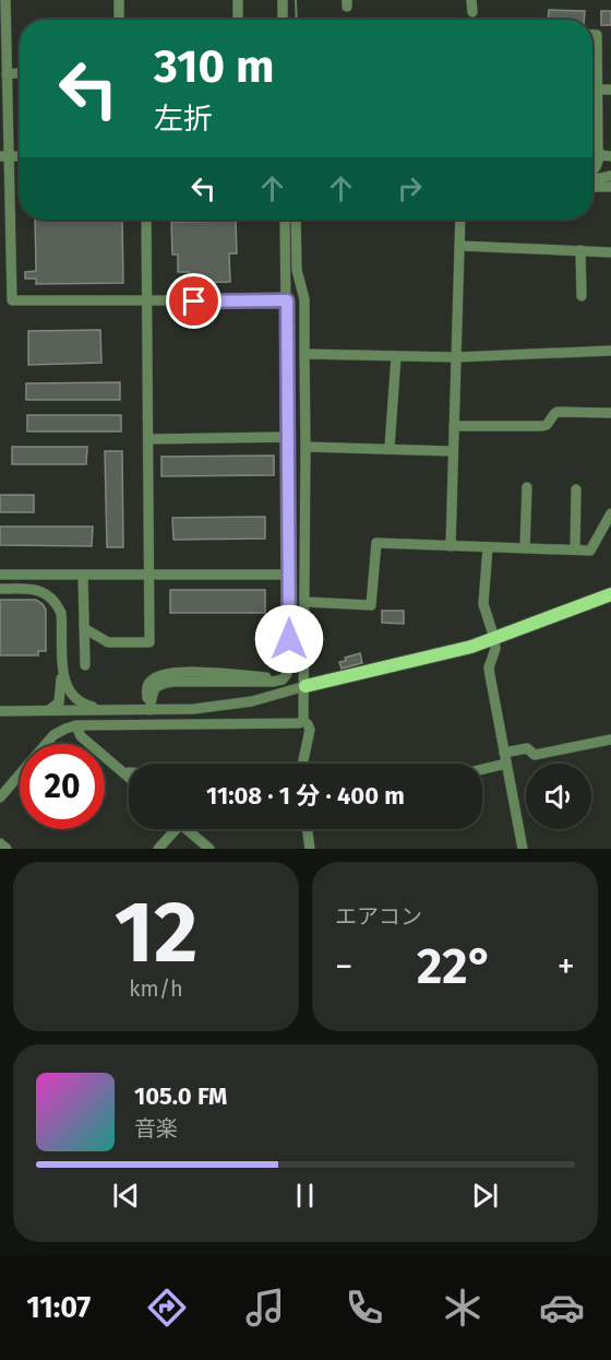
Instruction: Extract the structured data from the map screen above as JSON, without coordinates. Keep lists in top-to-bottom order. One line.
{"page":{"turn":["310 m","左折"],"limit":"20","trip":"11:08 · 1 分 · 400 m","tile":[["12","km/h"],"エアコン"],"heat":["−","22°","+"],"song":["105.0 FM","音楽"],"tabs":"11:07"}}
